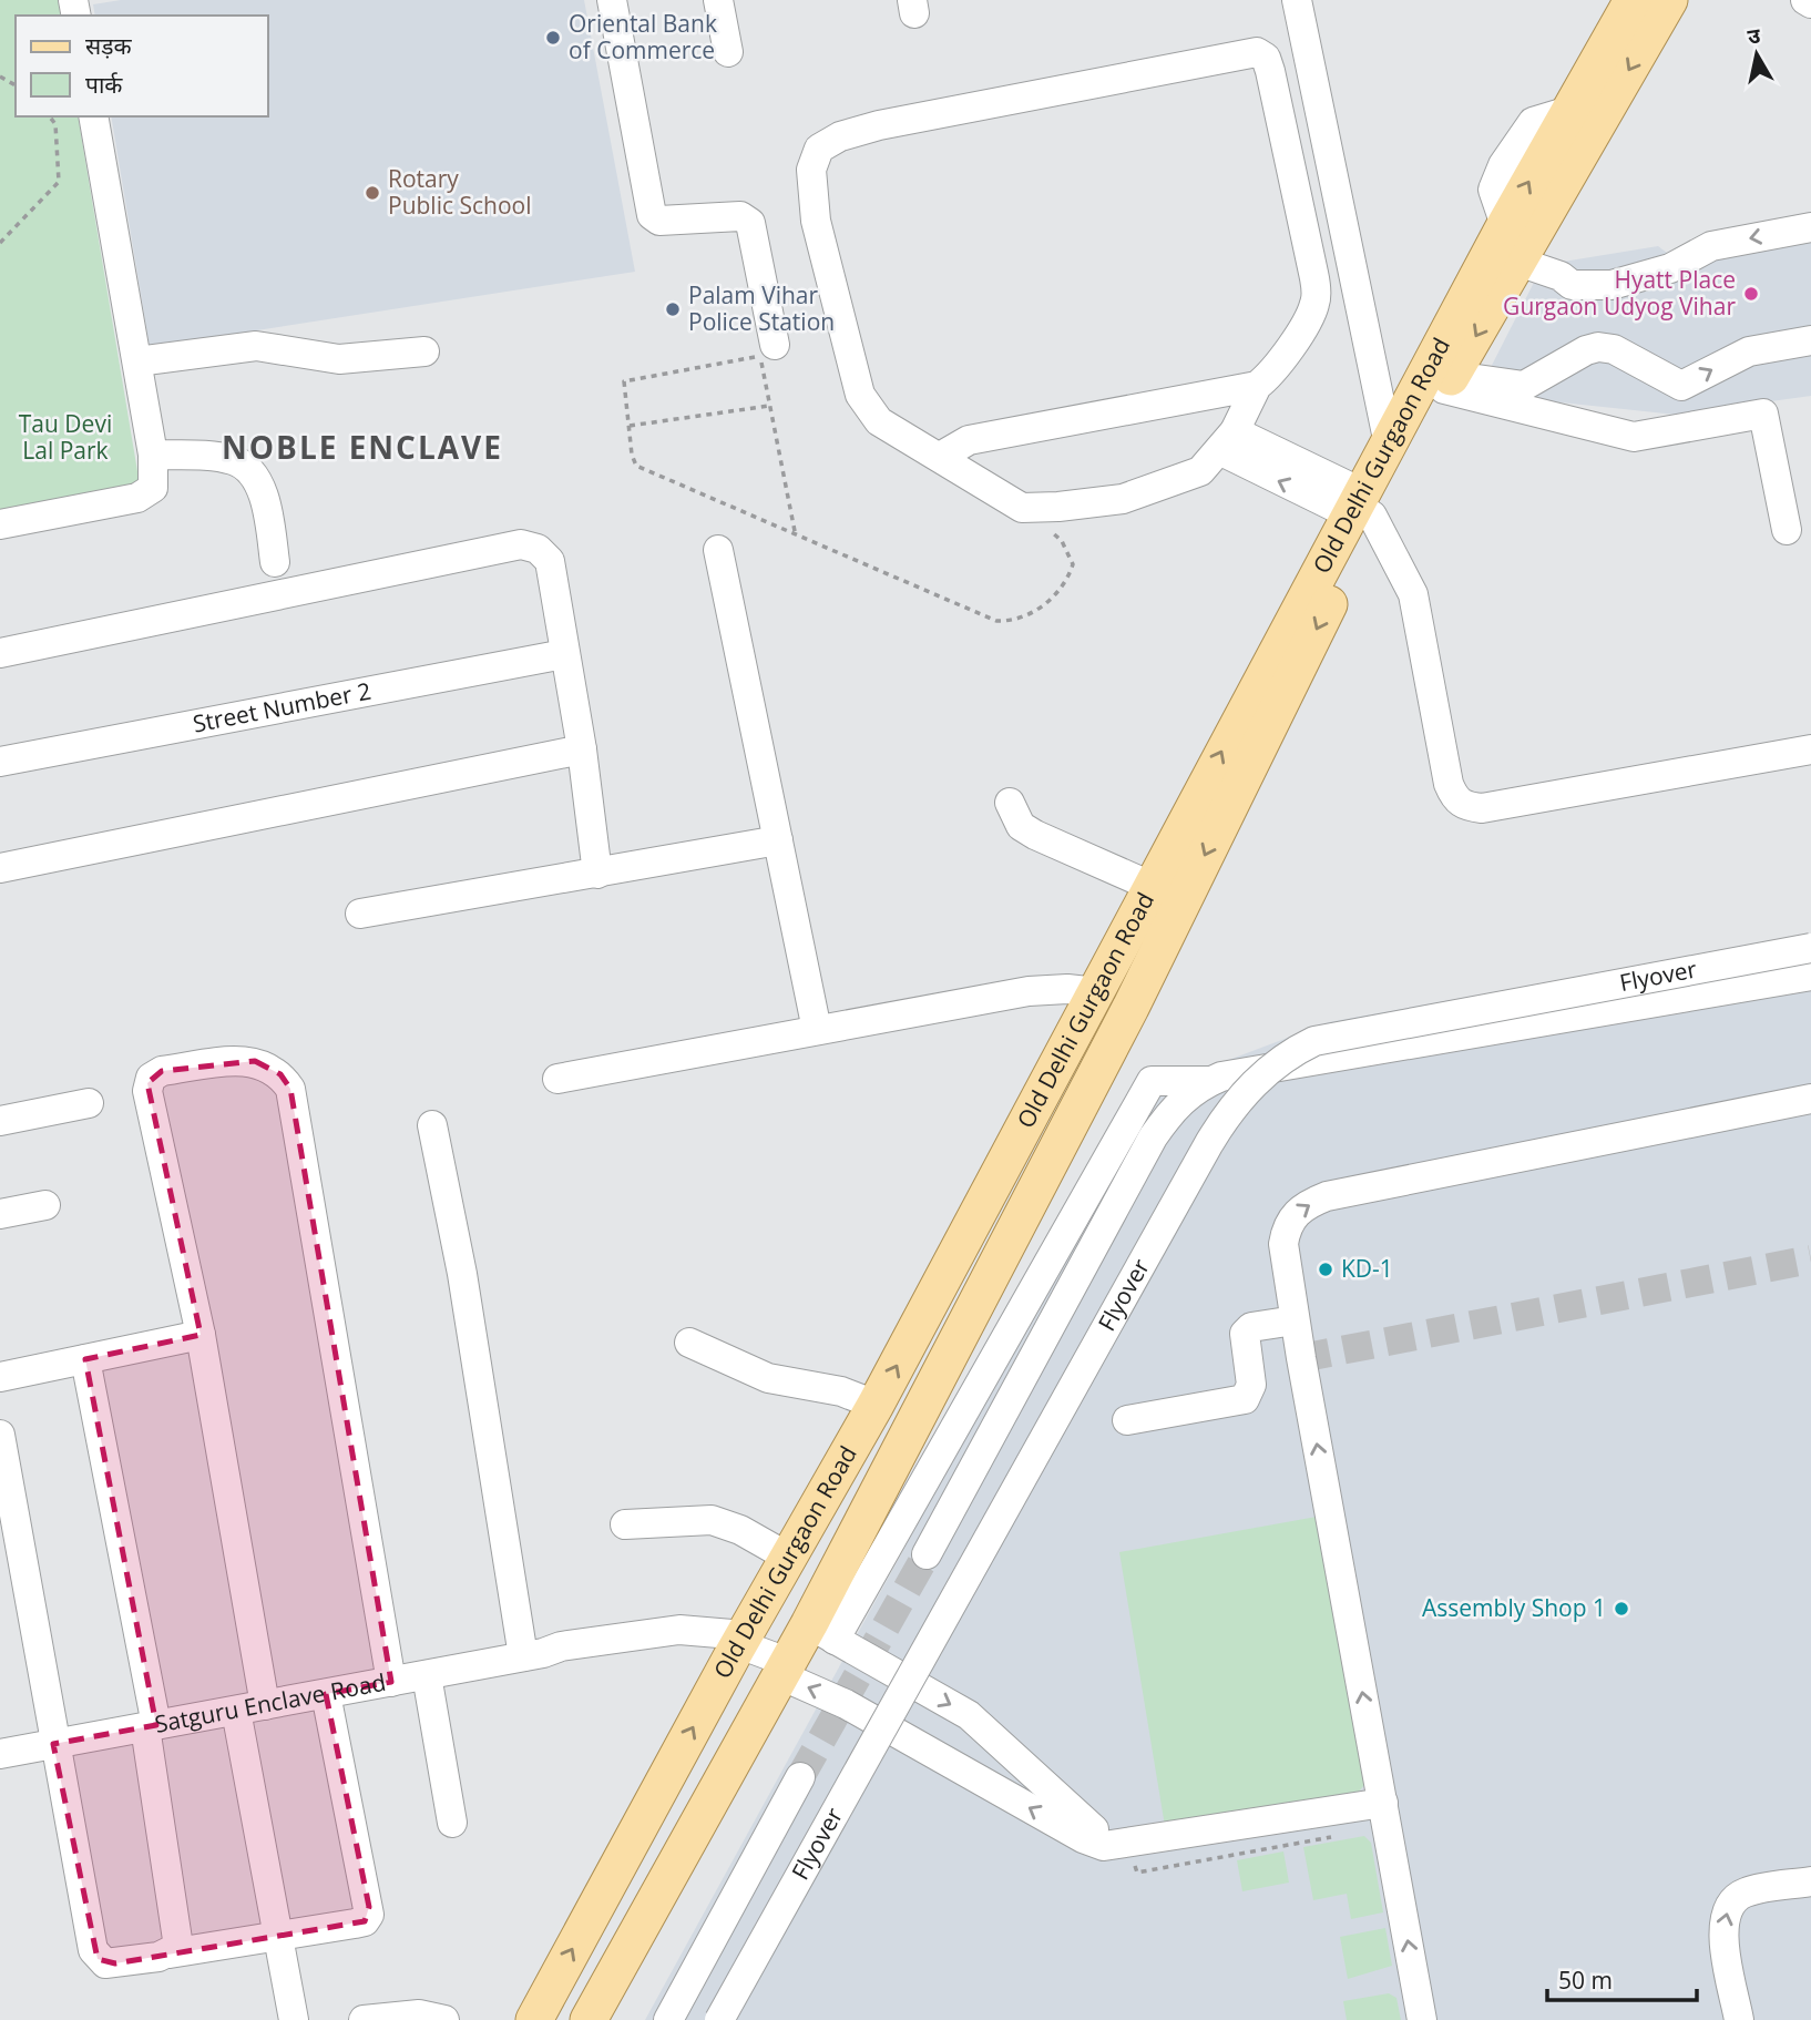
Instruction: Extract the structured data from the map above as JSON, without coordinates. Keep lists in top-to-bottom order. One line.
{"streets":{"main road":["Old Delhi Gurgaon Road"],"street":["Street Number 2","Flyover","Satguru Enclave Road"]},"crossings":[["Old Delhi Gurgaon Road","Satguru Enclave Road"]],"districts":["NOBLE ENCLAVE"],"parks":["Tau Devi Lal Park"],"places":["Oriental Bank of Commerce","Rotary Public School","Hyatt Place Gurgaon Udyog Vihar","Palam Vihar Police Station","KD-1","Assembly Shop 1"],"legend":["सड़क","पार्क"],"scale_bar":"50 m","north":"top"}
